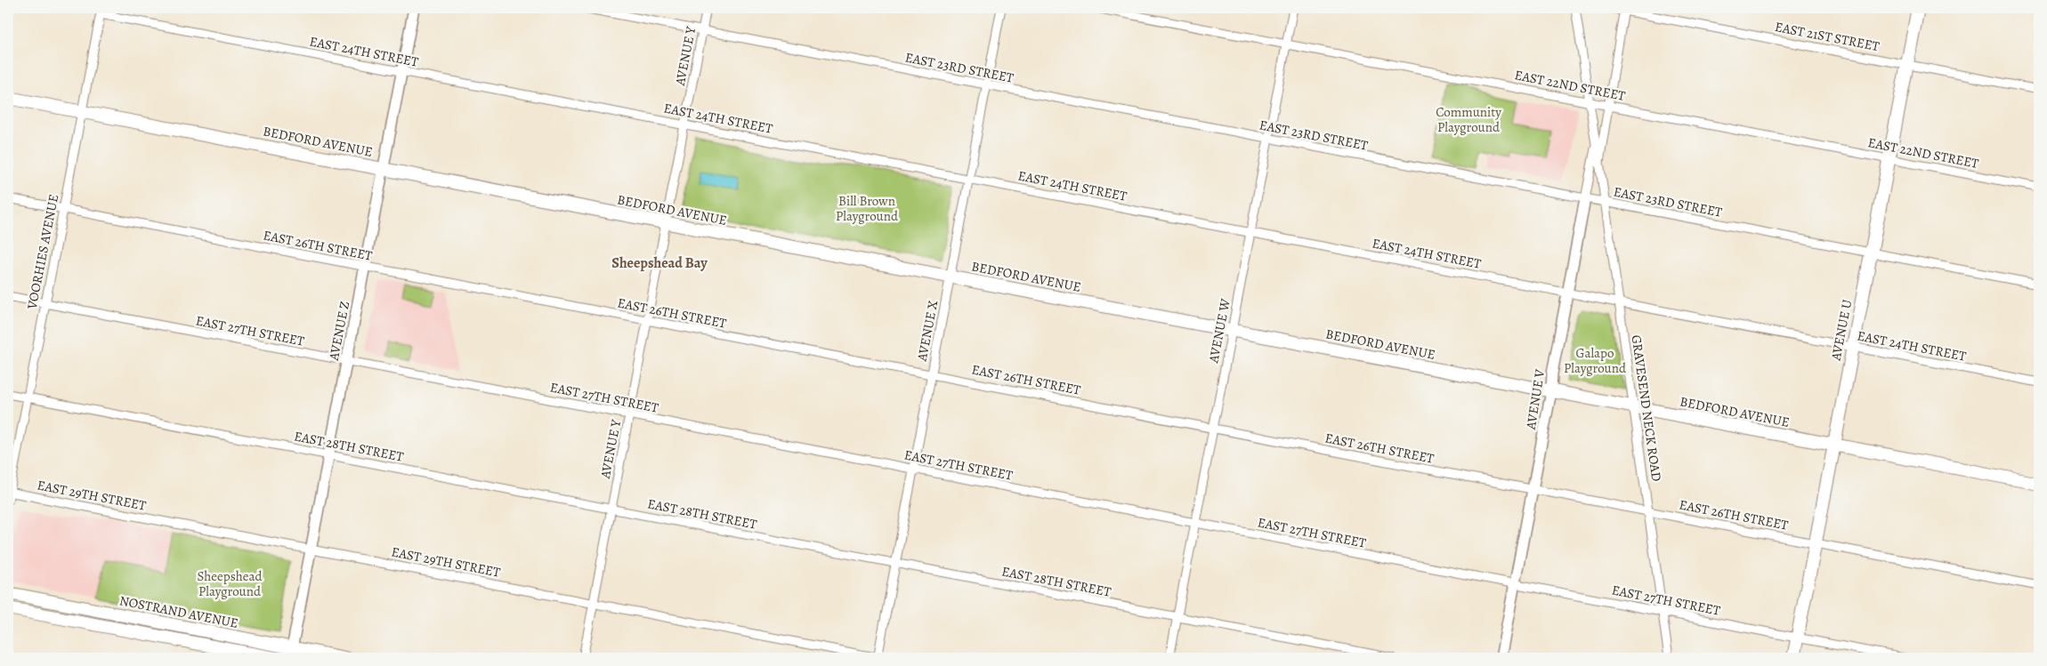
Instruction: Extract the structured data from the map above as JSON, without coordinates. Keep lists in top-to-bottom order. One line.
{"streets":{"main road":["BEDFORD AVENUE","AVENUE U","NOSTRAND AVENUE"],"street":["EAST 21ST STREET","EAST 24TH STREET","AVENUE Y","EAST 23RD STREET","EAST 22ND STREET","EAST 26TH STREET","VOORHIES AVENUE","EAST 27TH STREET","AVENUE Z","AVENUE X","AVENUE W","AVENUE V","GRAVESEND NECK ROAD","EAST 28TH STREET","EAST 29TH STREET"]},"crossings":[["EAST 21ST STREET","AVENUE U"],["EAST 24TH STREET","AVENUE Y"],["EAST 24TH STREET","VOORHIES AVENUE"],["EAST 24TH STREET","AVENUE U"],["EAST 24TH STREET","AVENUE Z"],["EAST 24TH STREET","AVENUE X"],["EAST 24TH STREET","AVENUE W"],["EAST 24TH STREET","AVENUE V"],["EAST 24TH STREET","GRAVESEND NECK ROAD"],["AVENUE Y","EAST 23RD STREET"],["AVENUE Y","BEDFORD AVENUE"],["AVENUE Y","EAST 26TH STREET"],["AVENUE Y","EAST 27TH STREET"],["AVENUE Y","EAST 28TH STREET"],["AVENUE Y","EAST 29TH STREET"],["EAST 23RD STREET","AVENUE U"],["EAST 23RD STREET","AVENUE X"],["EAST 23RD STREET","AVENUE W"],["EAST 23RD STREET","AVENUE V"],["EAST 23RD STREET","GRAVESEND NECK ROAD"],["EAST 22ND STREET","AVENUE U"],["EAST 22ND STREET","AVENUE W"],["EAST 22ND STREET","AVENUE V"],["EAST 22ND STREET","GRAVESEND NECK ROAD"],["BEDFORD AVENUE","VOORHIES AVENUE"],["BEDFORD AVENUE","AVENUE U"],["BEDFORD AVENUE","AVENUE Z"],["BEDFORD AVENUE","AVENUE X"],["BEDFORD AVENUE","AVENUE W"],["BEDFORD AVENUE","AVENUE V"],["BEDFORD AVENUE","GRAVESEND NECK ROAD"],["EAST 26TH STREET","VOORHIES AVENUE"],["EAST 26TH STREET","AVENUE U"],["EAST 26TH STREET","AVENUE Z"],["EAST 26TH STREET","AVENUE X"],["EAST 26TH STREET","AVENUE W"],["EAST 26TH STREET","AVENUE V"],["EAST 26TH STREET","GRAVESEND NECK ROAD"],["VOORHIES AVENUE","EAST 27TH STREET"],["VOORHIES AVENUE","EAST 28TH STREET"],["VOORHIES AVENUE","EAST 29TH STREET"],["AVENUE U","EAST 27TH STREET"],["EAST 27TH STREET","AVENUE Z"],["EAST 27TH STREET","AVENUE X"],["EAST 27TH STREET","AVENUE W"],["EAST 27TH STREET","AVENUE V"],["EAST 27TH STREET","GRAVESEND NECK ROAD"],["AVENUE Z","EAST 28TH STREET"],["AVENUE Z","EAST 29TH STREET"],["AVENUE Z","NOSTRAND AVENUE"],["AVENUE X","EAST 28TH STREET"],["AVENUE X","EAST 29TH STREET"],["AVENUE W","EAST 28TH STREET"]],"districts":["Sheepshead Bay"],"parks":["Community Playground","Bill Brown Playground","Galapo Playground","Sheepshead Playground"]}
